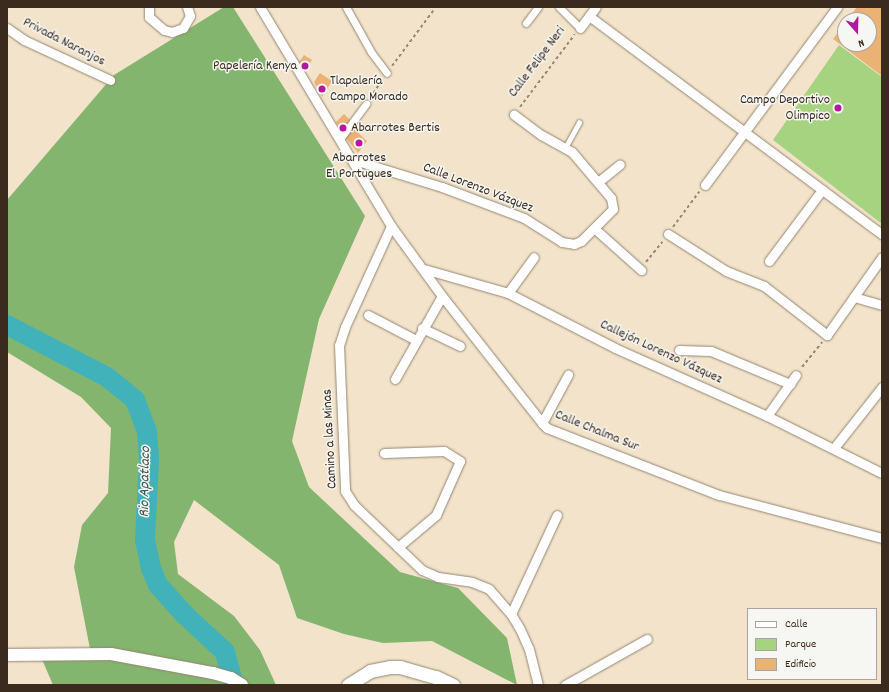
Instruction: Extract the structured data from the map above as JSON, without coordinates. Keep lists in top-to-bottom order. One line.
{"streets":{"street":["Privada Naranjos","Calle Felipe Neri","Calle Lorenzo Vázquez","Callejón Lorenzo Vázquez","Calle Chalma Sur","Camino a las Minas"]},"crossings":[["Calle Lorenzo Vázquez","Calle Chalma Sur"],["Callejón Lorenzo Vázquez","Calle Chalma Sur"],["Calle Chalma Sur","Camino a las Minas"]],"water":["Rio Apatlaco"],"places":["Papelería Kenya","Tlapalería Campo Morado","Campo Deportivo Olimpico","Abarrotes Bertis","Abarrotes El Portugues"],"legend":["Calle","Parque","Edificio"],"north":"bottom"}
